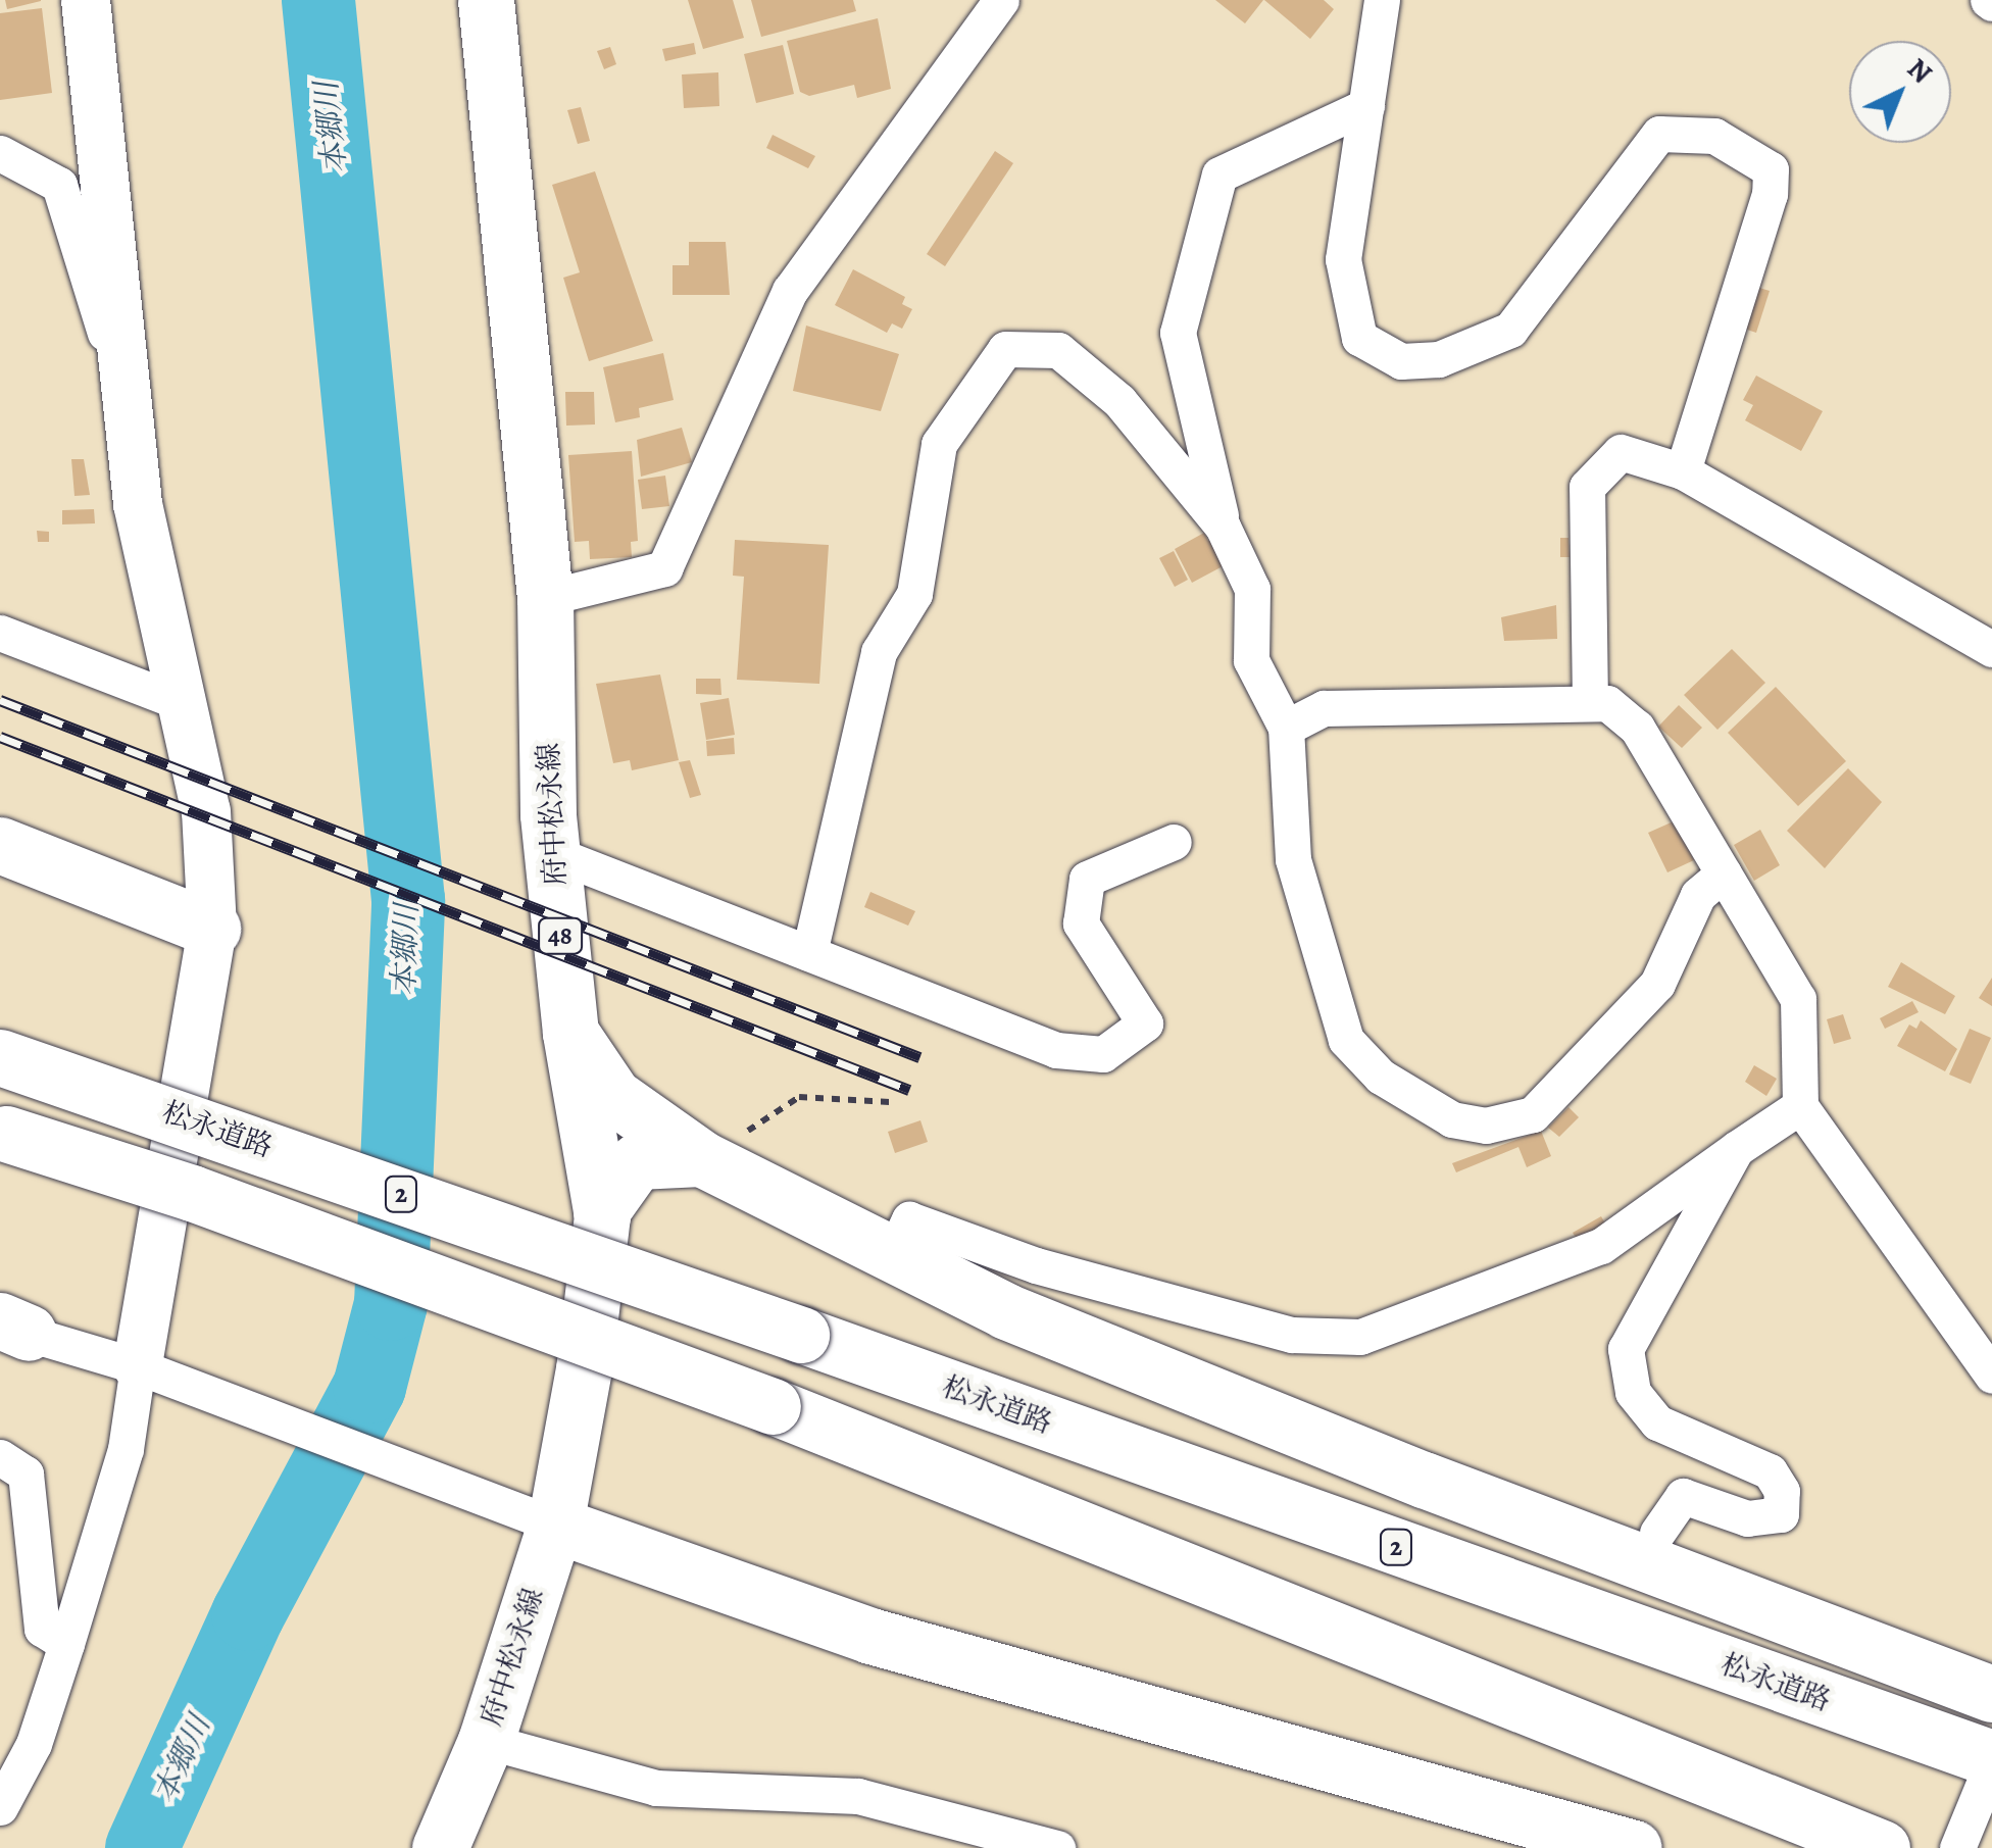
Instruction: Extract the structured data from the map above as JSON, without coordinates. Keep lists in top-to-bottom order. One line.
{"streets":{"main road":["府中松永線","48","松永道路","2"]},"water":["本郷川"],"north":"top right"}
